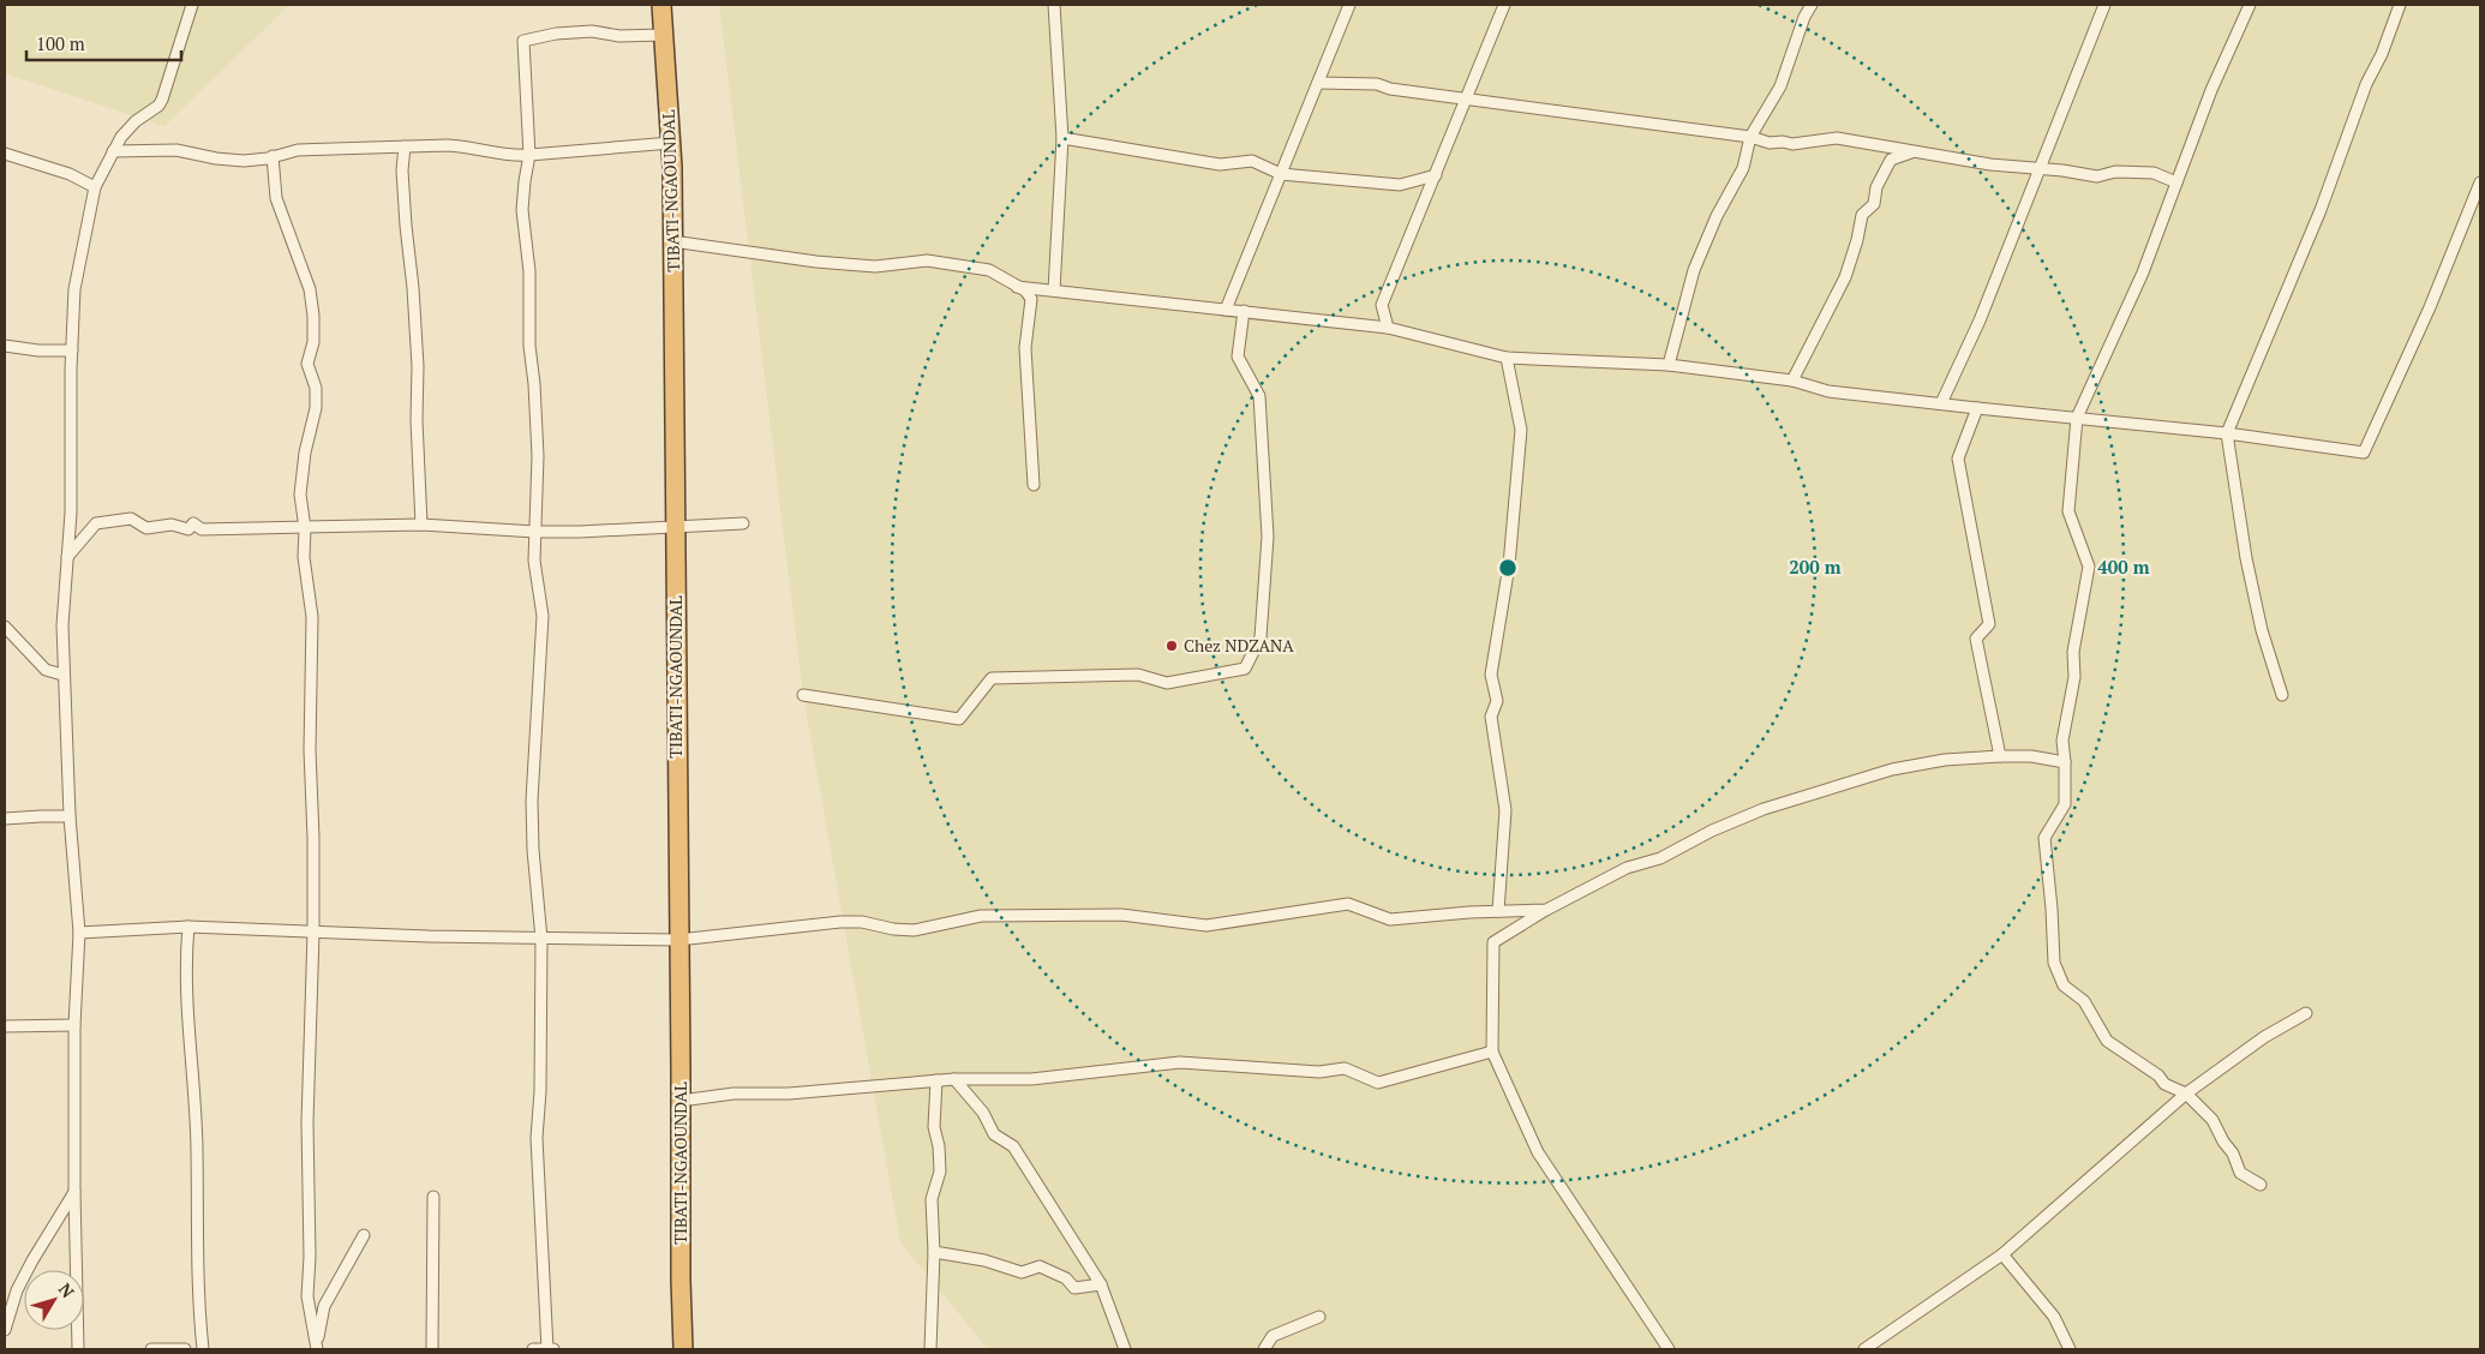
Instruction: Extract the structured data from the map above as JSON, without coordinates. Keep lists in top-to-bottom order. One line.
{"streets":{"highway":["TIBATI-NGAOUNDAL"]},"places":["Chez NDZANA"],"scale_bar":"100 m","north":"top right","rings":["200 m","400 m"]}
